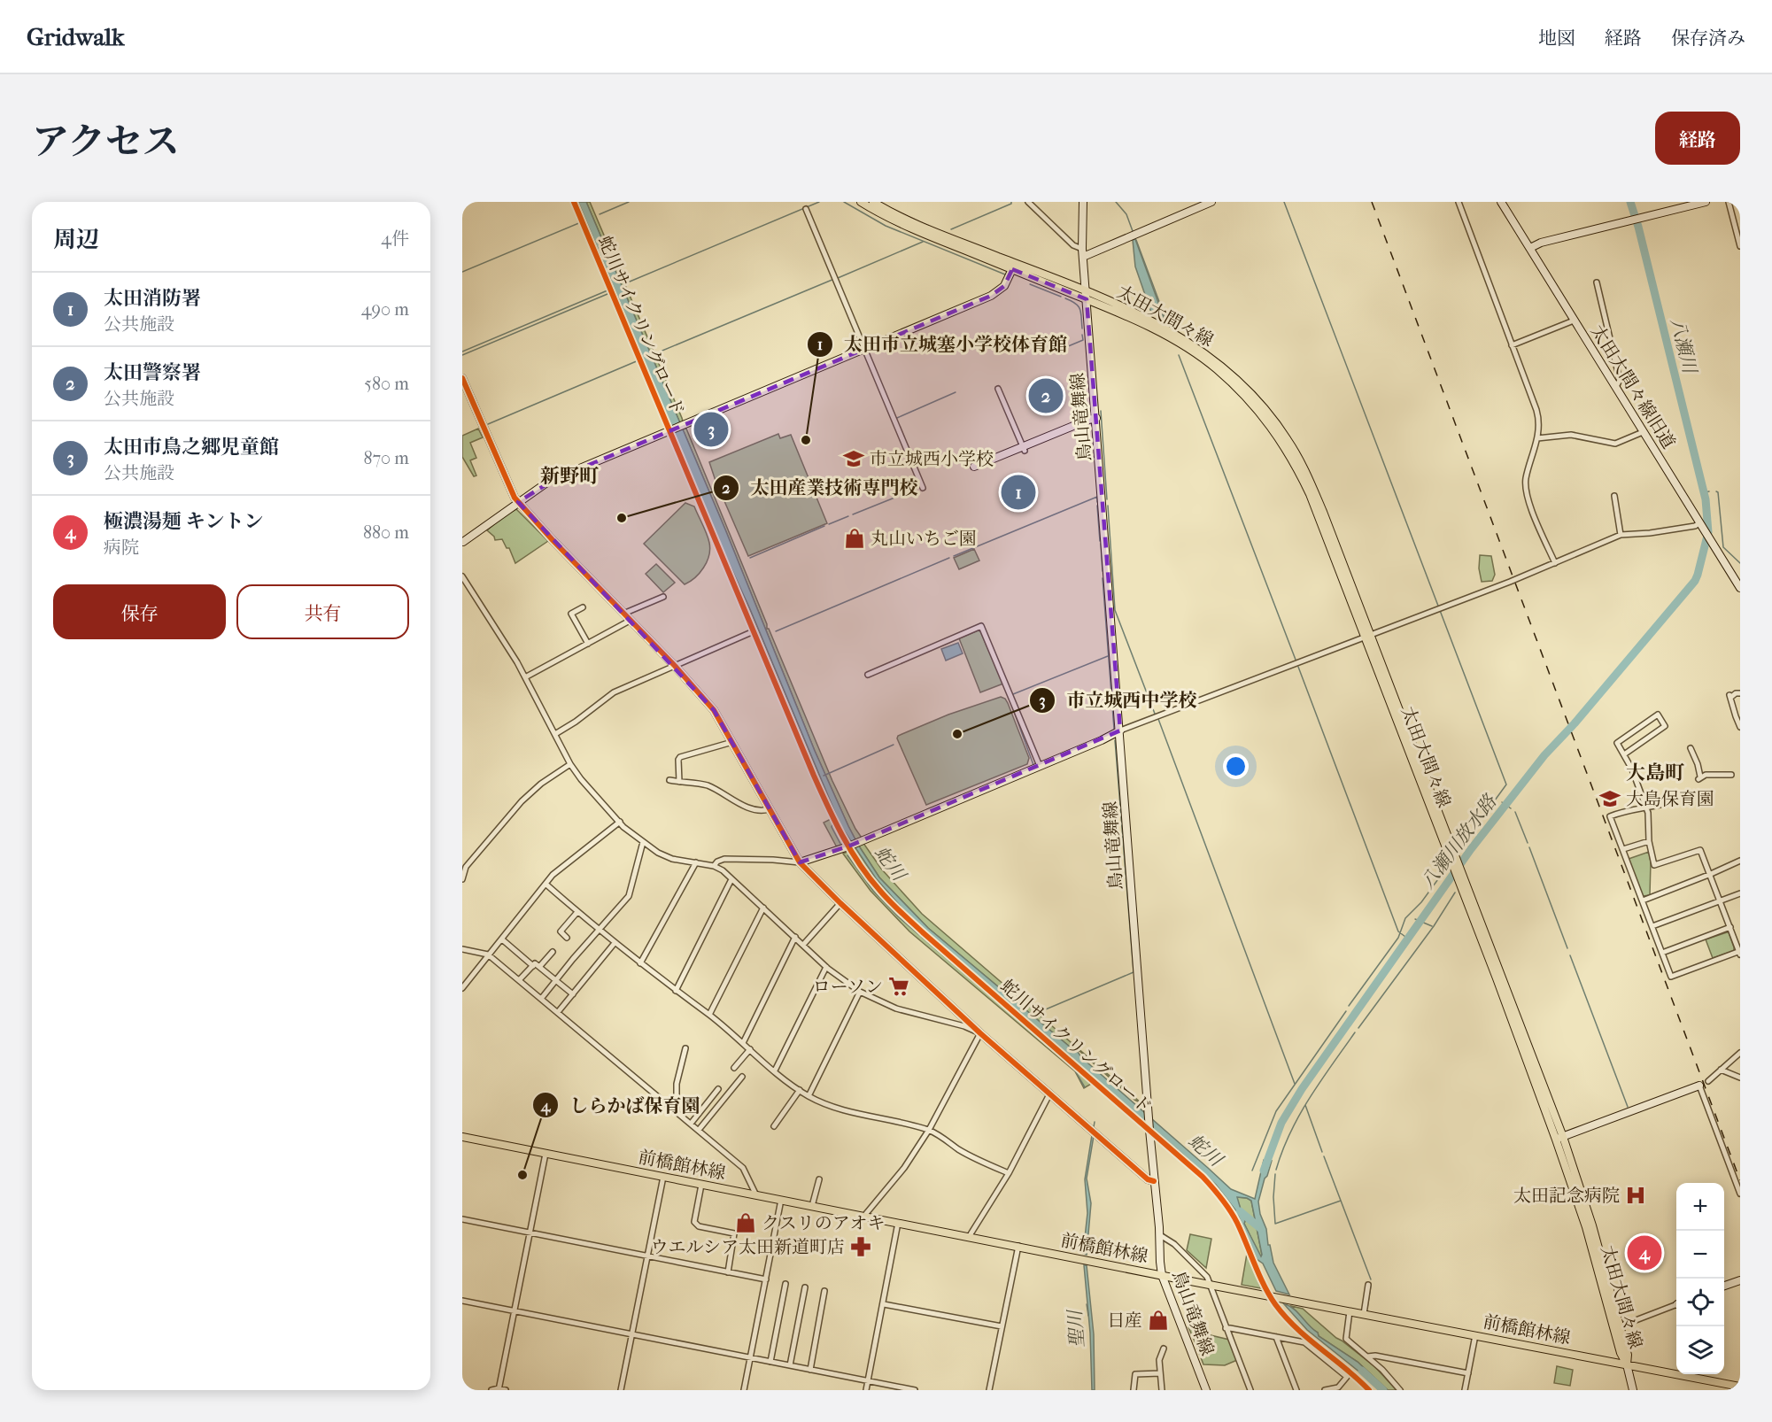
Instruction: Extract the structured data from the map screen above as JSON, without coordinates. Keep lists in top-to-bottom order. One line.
{"streets":{"main road":["太田大間々線","前橋館林線"],"street":["太田大間々線旧道","鳥山竜舞線"],"cycle path":["蛇川サイクリングロード"]},"crossings":[["太田大間々線","鳥山竜舞線"],["太田大間々線","前橋館林線"],["鳥山竜舞線","前橋館林線"]],"districts":["新野町","大島町"],"water":["八瀬川","八瀬川放水路","蛇川","聖川"],"places":{"other":["太田市立城塞小学校体育館","太田産業技術専門校","市立城西中学校","しらかば保育園"],"school or university":["市立城西小学校","大島保育園"],"shop":["丸山いちご園","クスリのアオキ","日産"],"supermarket":["ローソン"],"hospital":["太田記念病院"],"pharmacy":["ウエルシア太田新道町店"]},"page":{"header":"Gridwalk","nav":["地図","経路","保存済み"],"title":"アクセス","buttons":["経路",["保存","共有"]],"heading":["周辺","4件"],"list":[{"mark":"1","name":"太田消防署","note":"公共施設","value":"490 m"},{"mark":"2","name":"太田警察署","note":"公共施設","value":"580 m"},{"mark":"3","name":"太田市鳥之郷児童館","note":"公共施設","value":"870 m"},{"mark":"4","name":"極濃湯麺 キントン","note":"病院","value":"880 m"}],"pins":["2","3","1","4"],"map_buttons":["+","−"]}}
